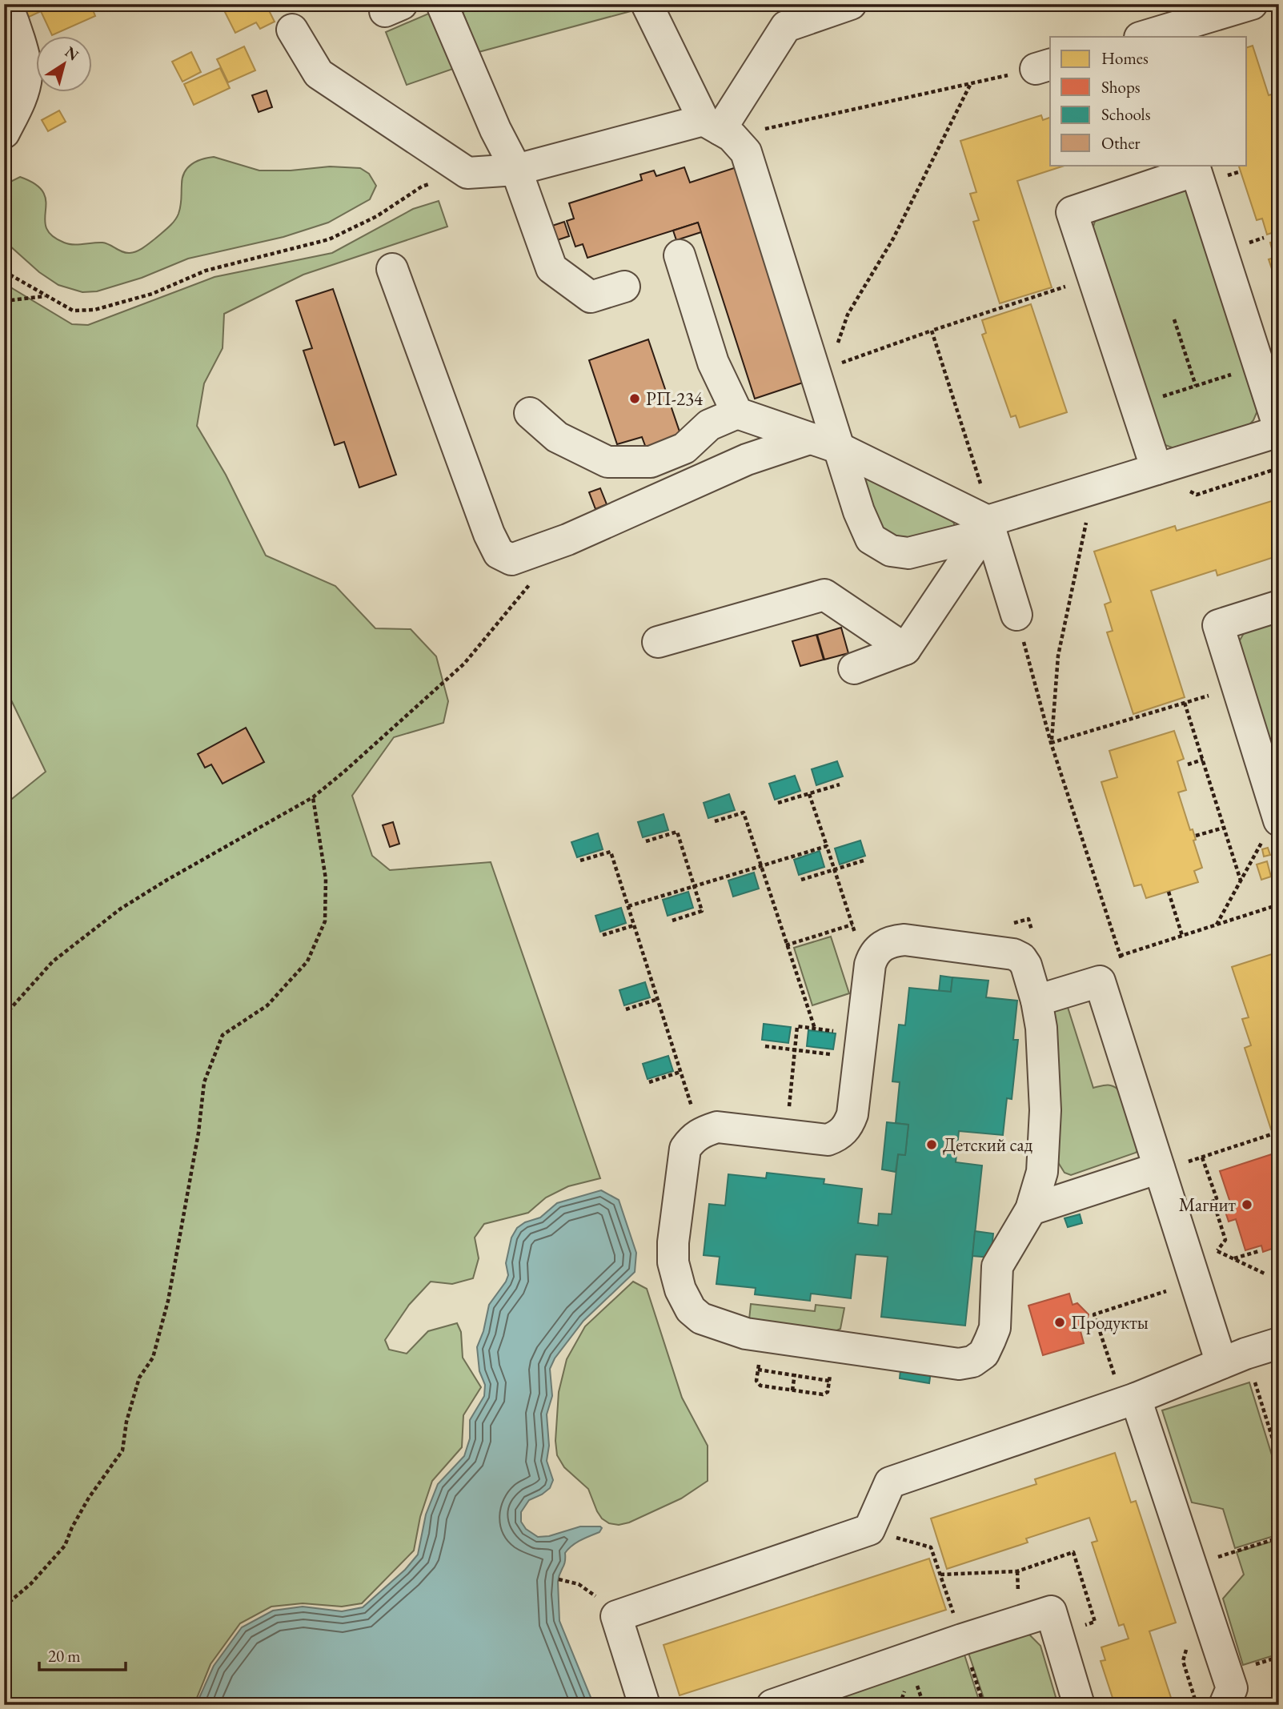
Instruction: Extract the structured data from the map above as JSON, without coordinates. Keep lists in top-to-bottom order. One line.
{"places":["РП-234","Детский сад","Магнит","Продукты"],"legend":["Homes","Shops","Schools","Other"],"scale_bar":"20 m","north":"top right"}
